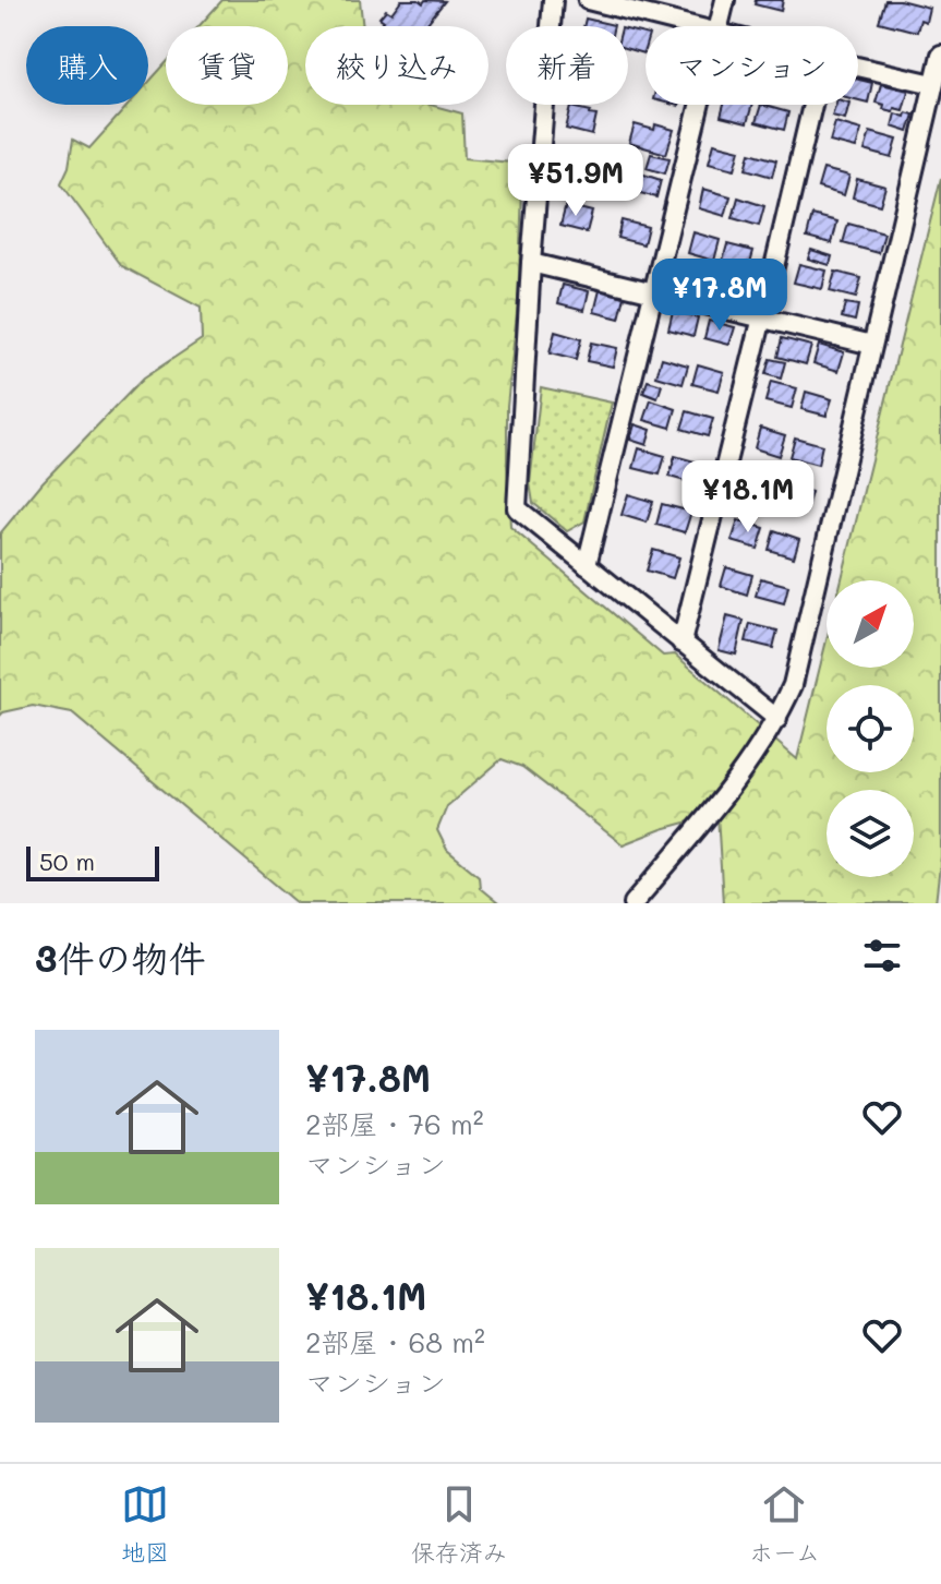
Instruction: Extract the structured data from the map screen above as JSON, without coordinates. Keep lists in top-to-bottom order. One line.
{"scale_bar":"50 m","north":"top right","page":{"chip":["購入","賃貸","絞り込み","新着","マンション"],"price":["¥51.9M","¥17.8M","¥18.1M"],"scale":"50 m","heading":"3件の物件","list":[{"name":"¥17.8M","note":"2部屋 · 76 m² · マンション"},{"name":"¥18.1M","note":"2部屋 · 68 m² · マンション"}],"tabs":["地図","保存済み","ホーム"]}}
